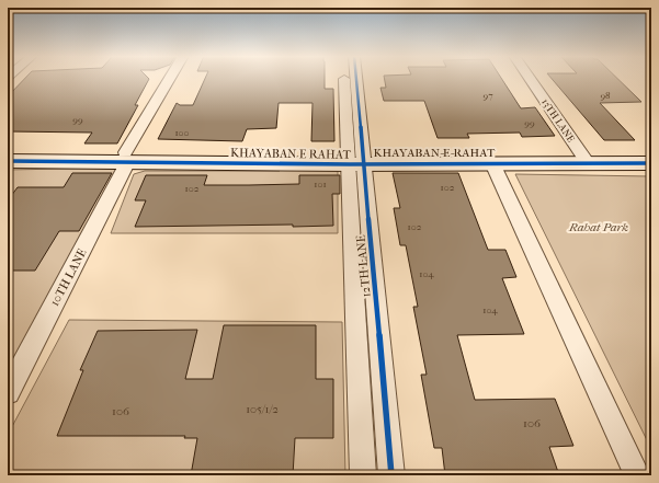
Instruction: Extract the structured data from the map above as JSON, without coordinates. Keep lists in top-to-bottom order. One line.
{"streets":{"street":["13TH LANE","KHAYABAN-E-RAHAT","KHAYABAN E RAHAT","12TH LANE","10TH LANE"]},"crossings":[["13TH LANE","KHAYABAN-E-RAHAT"],["13TH LANE","KHAYABAN E RAHAT"],["KHAYABAN-E-RAHAT","KHAYABAN E RAHAT"],["KHAYABAN-E-RAHAT","12TH LANE"],["KHAYABAN E RAHAT","12TH LANE"],["KHAYABAN E RAHAT","10TH LANE"]],"parks":["Rahat Park"],"house_numbers":["97","98","99","99","100","101","102","102","102","104","104","105/1/2","106","106"]}
